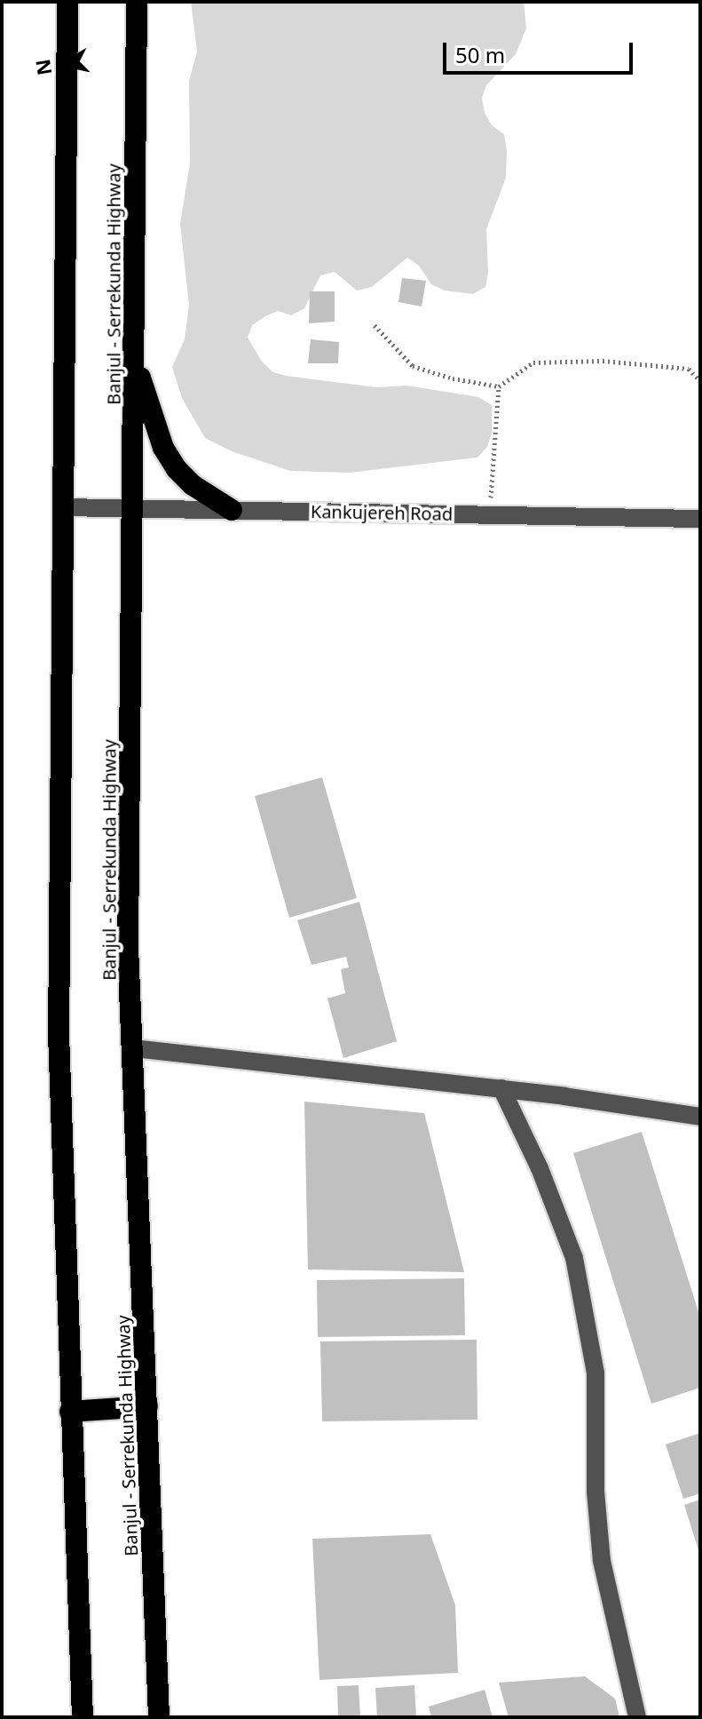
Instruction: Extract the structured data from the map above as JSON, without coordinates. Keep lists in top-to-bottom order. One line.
{"streets":{"highway":["Banjul - Serrekunda Highway"],"street":["Kankujereh Road"]},"crossings":[["Banjul - Serrekunda Highway","Kankujereh Road"]],"scale_bar":"50 m","north":"left"}
